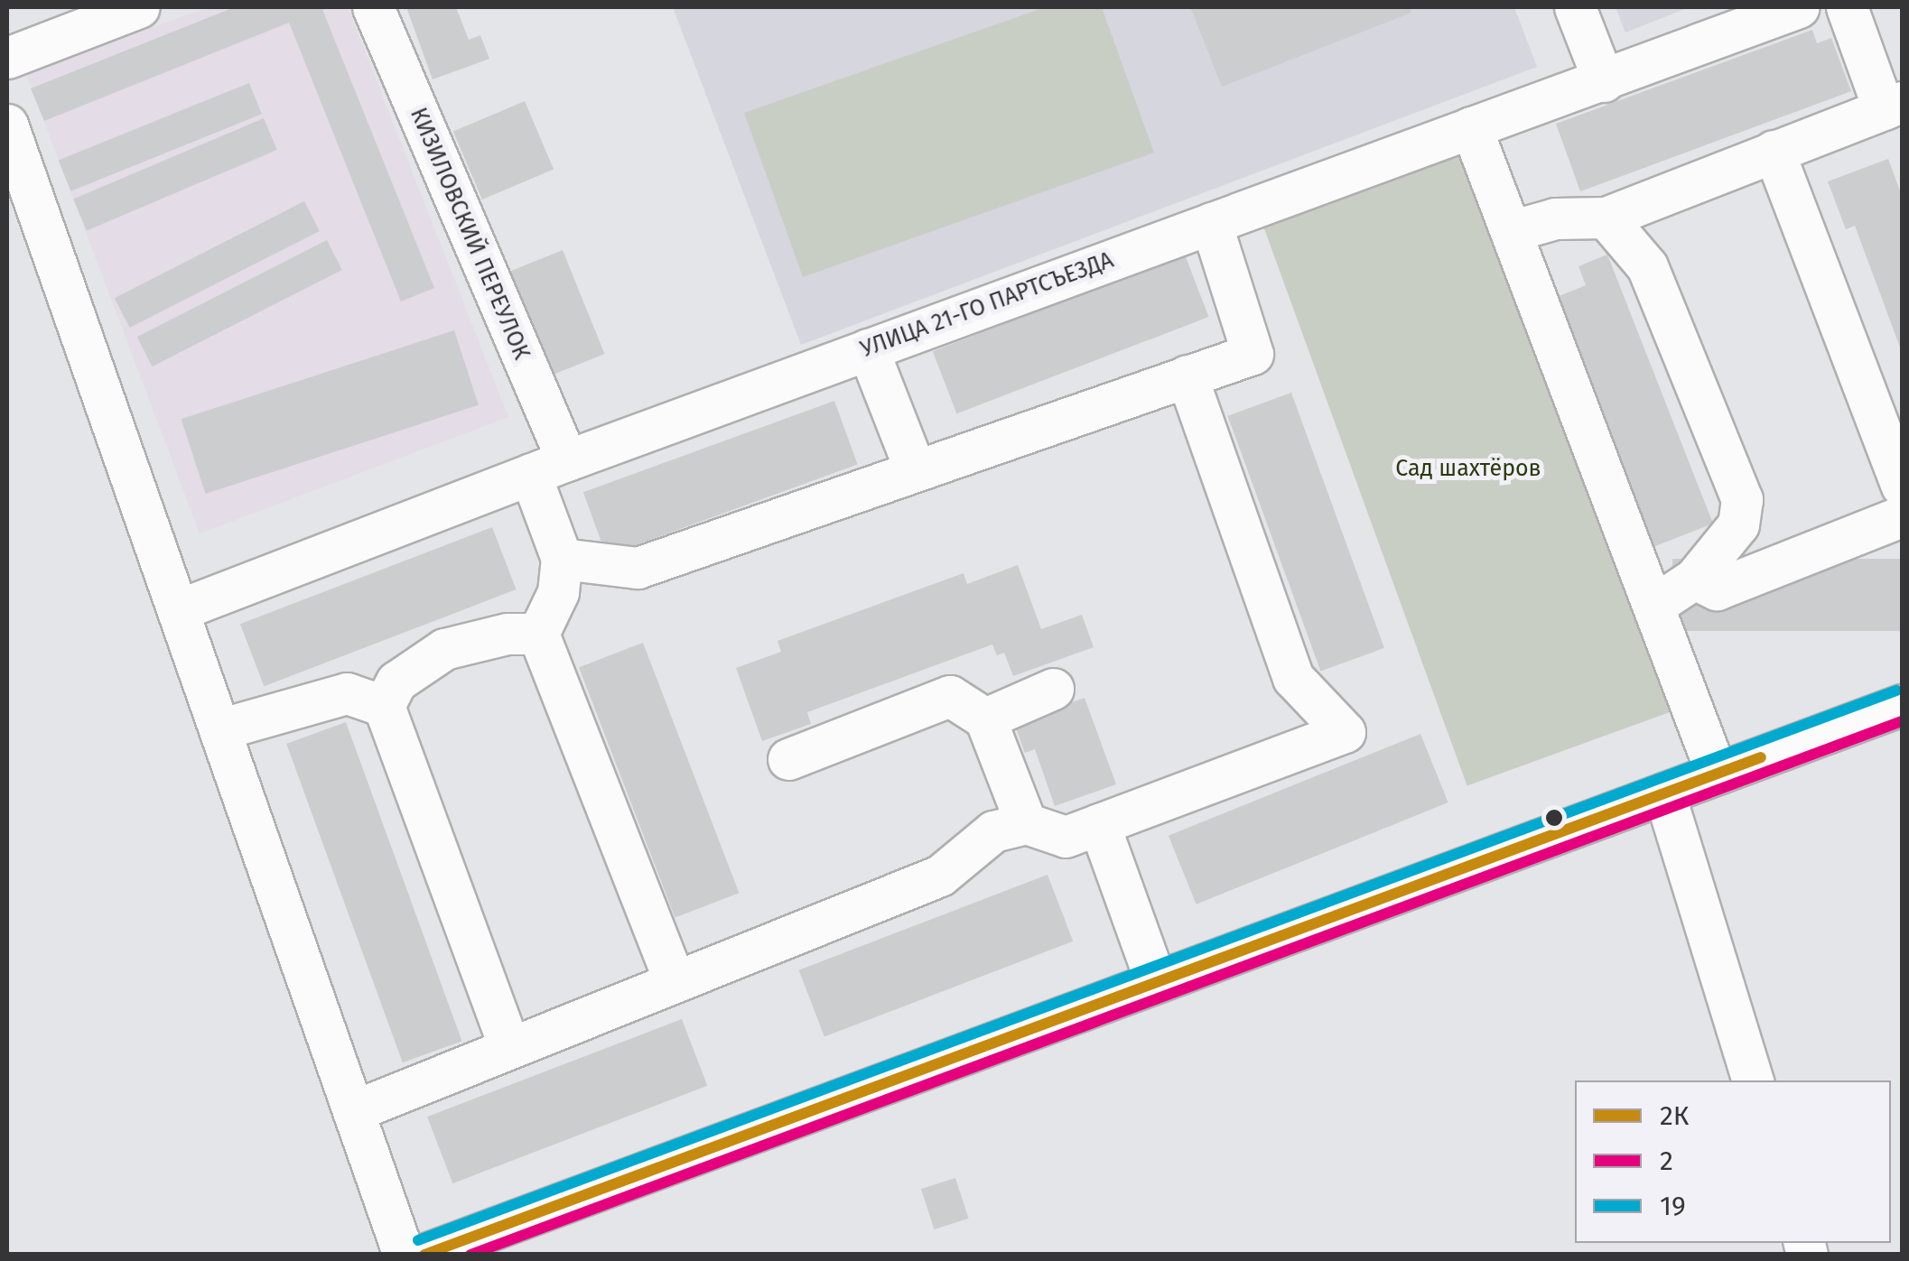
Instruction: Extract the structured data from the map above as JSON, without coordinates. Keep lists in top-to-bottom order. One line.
{"streets":{"street":["КИЗИЛОВСКИЙ ПЕРЕУЛОК","УЛИЦА 21-ГО ПАРТСЪЕЗДА"]},"crossings":[["КИЗИЛОВСКИЙ ПЕРЕУЛОК","УЛИЦА 21-ГО ПАРТСЪЕЗДА"]],"parks":["Сад шахтёров"],"lines":["transit line 19","transit line 2","transit line 2К"],"legend":["2К","2","19"]}
